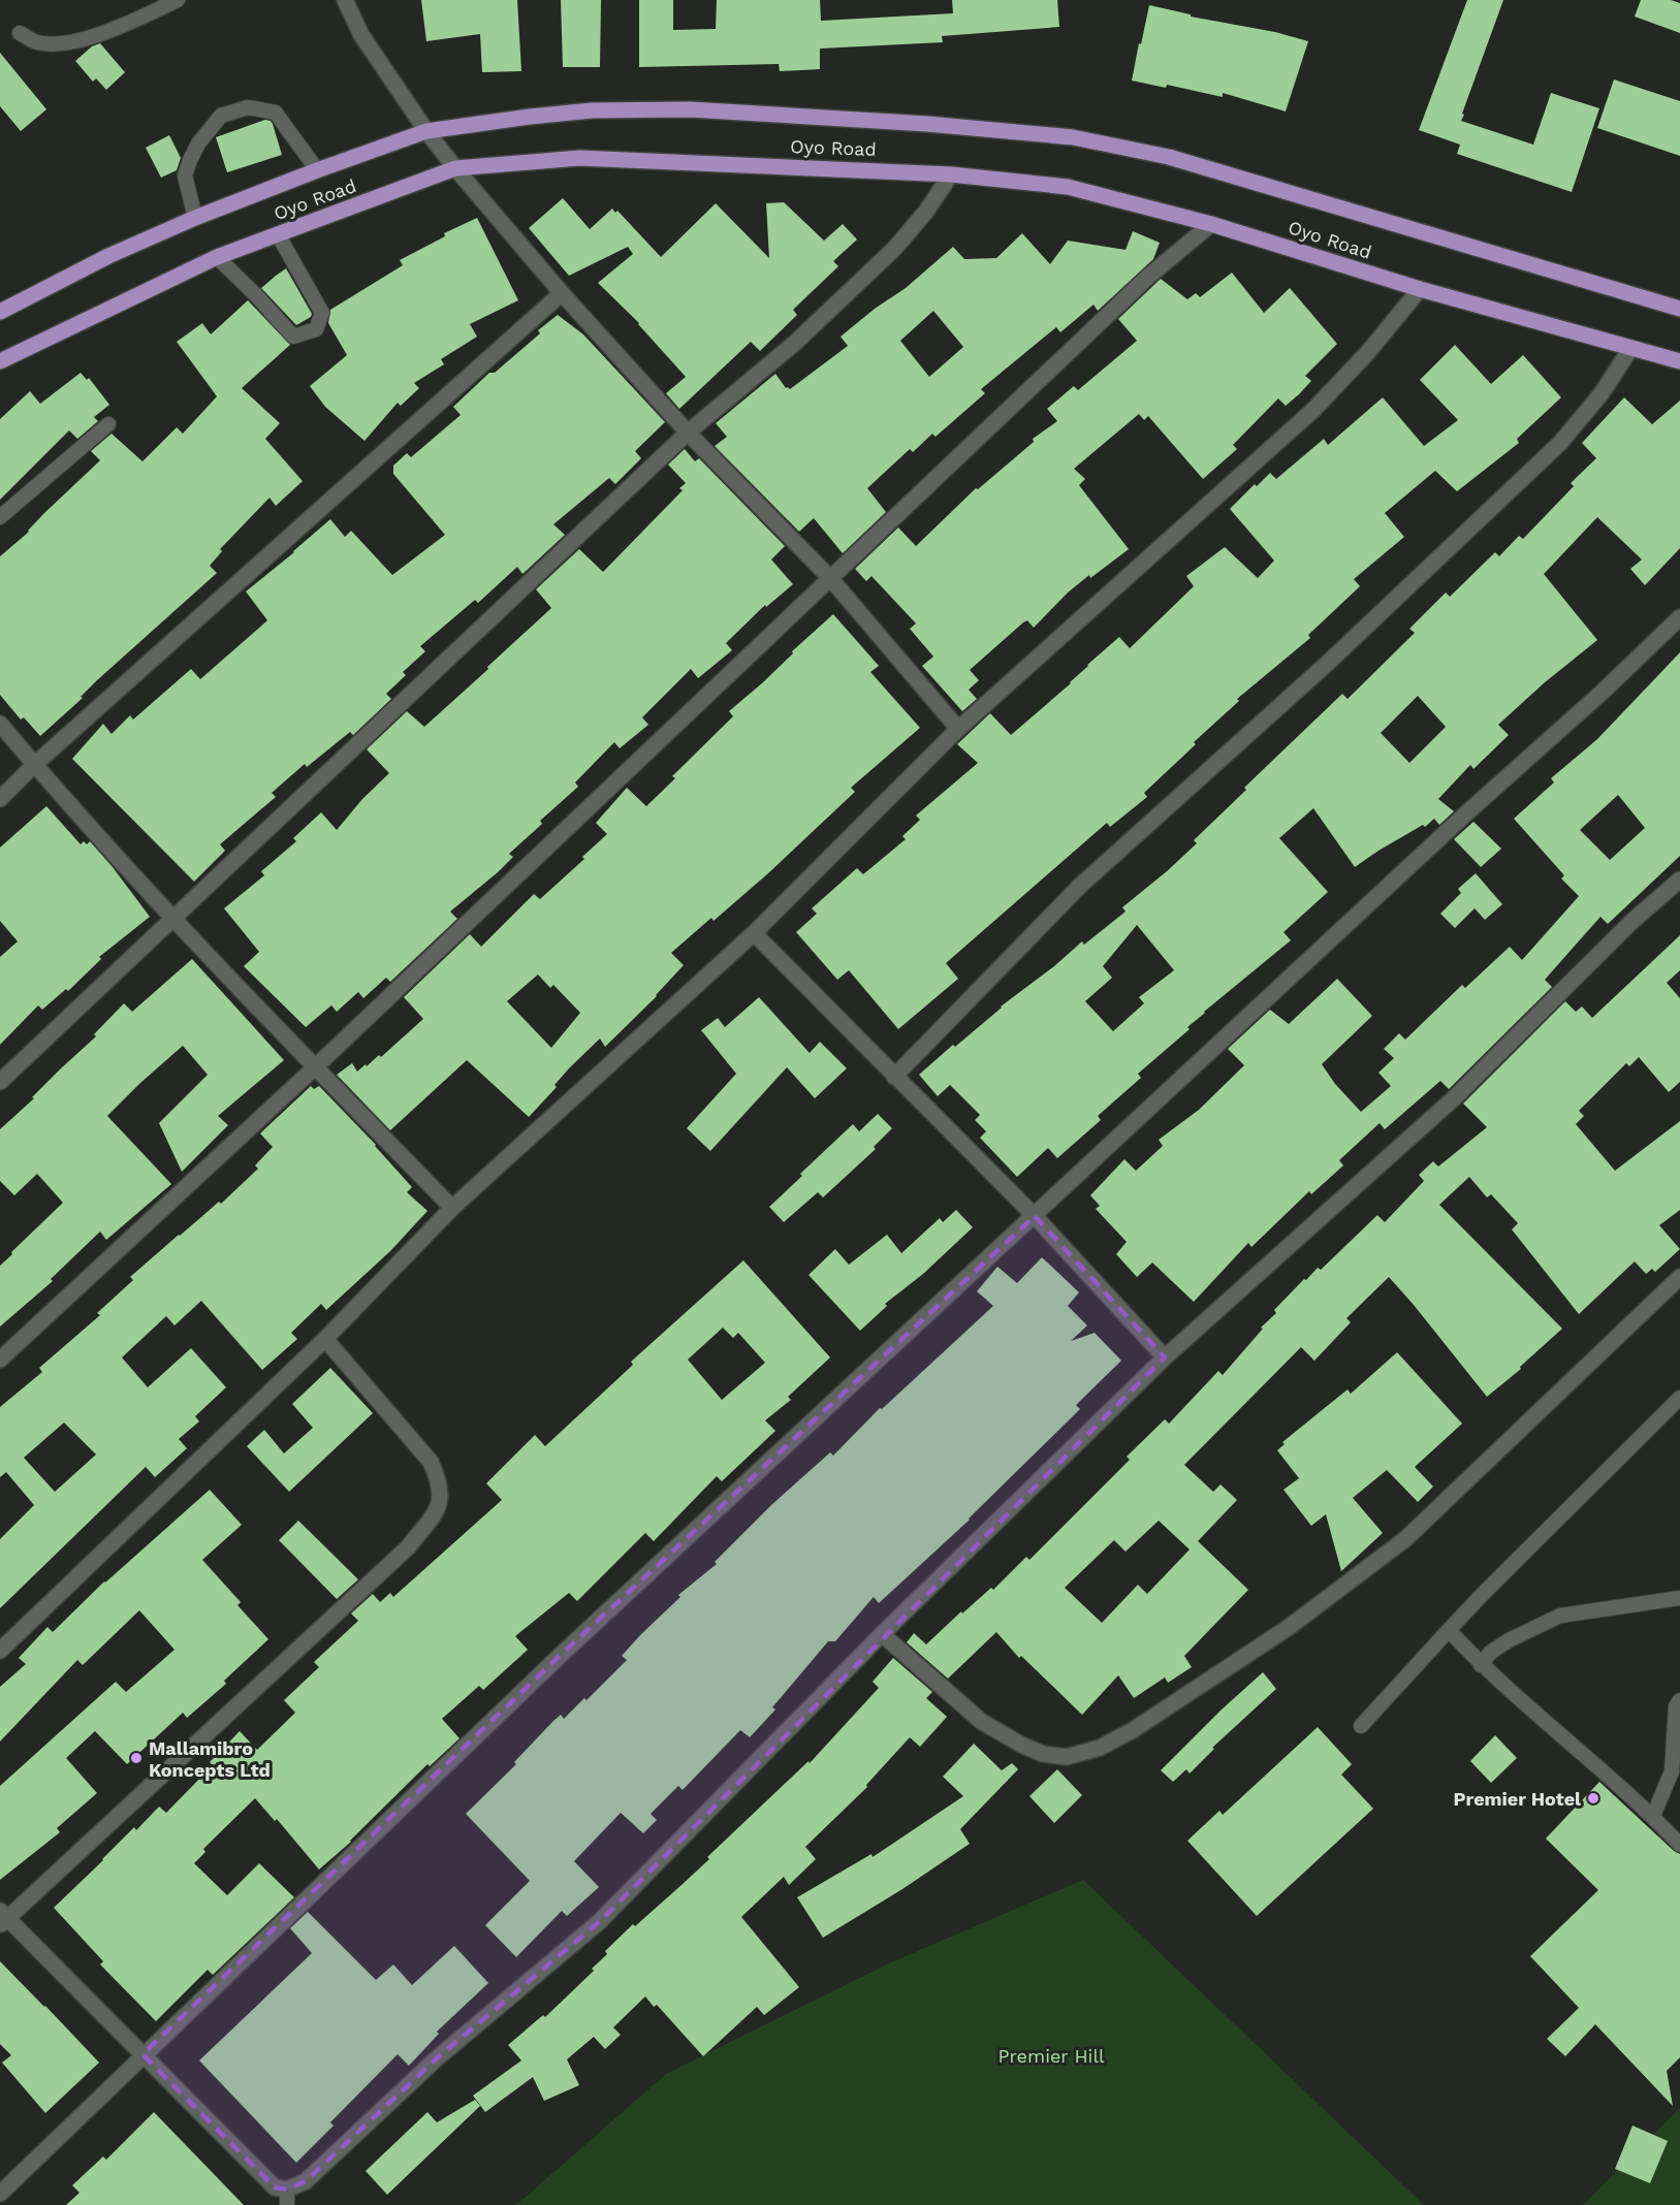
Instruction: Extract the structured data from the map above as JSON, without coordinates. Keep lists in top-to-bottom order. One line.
{"streets":{"main road":["Oyo Road"]},"parks":["Premier Hill"],"places":["Mallamibro Koncepts Ltd","Premier Hotel"]}
